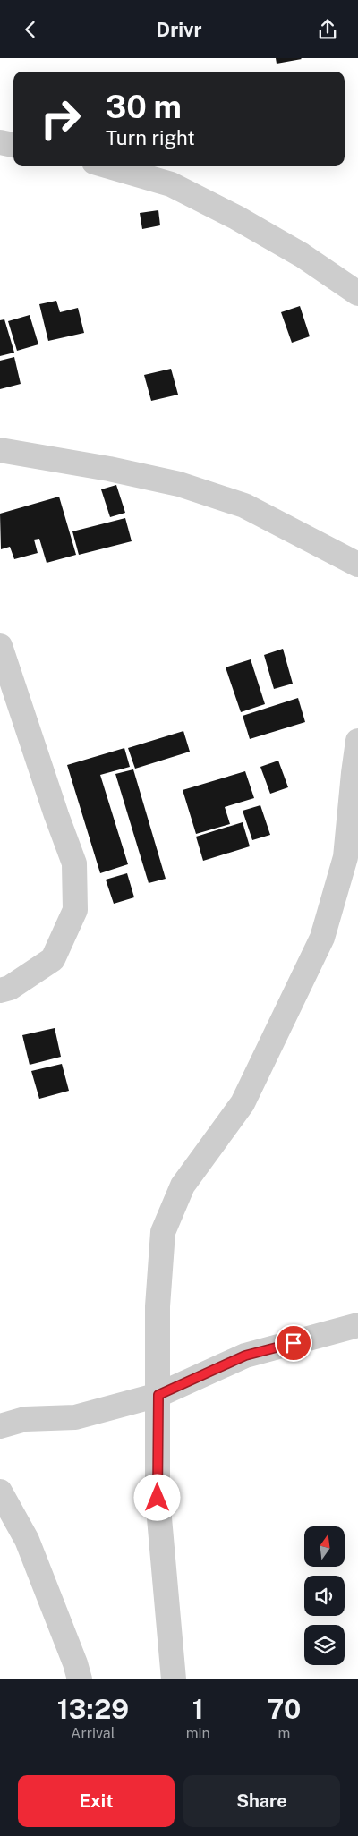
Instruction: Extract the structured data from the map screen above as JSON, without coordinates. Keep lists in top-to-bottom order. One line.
{"north":"top","page":{"header":"Drivr","turn":["30 m","Turn right"],"eta":["13:29","Arrival","1","min","70","m"],"buttons":["Exit","Share"]}}
